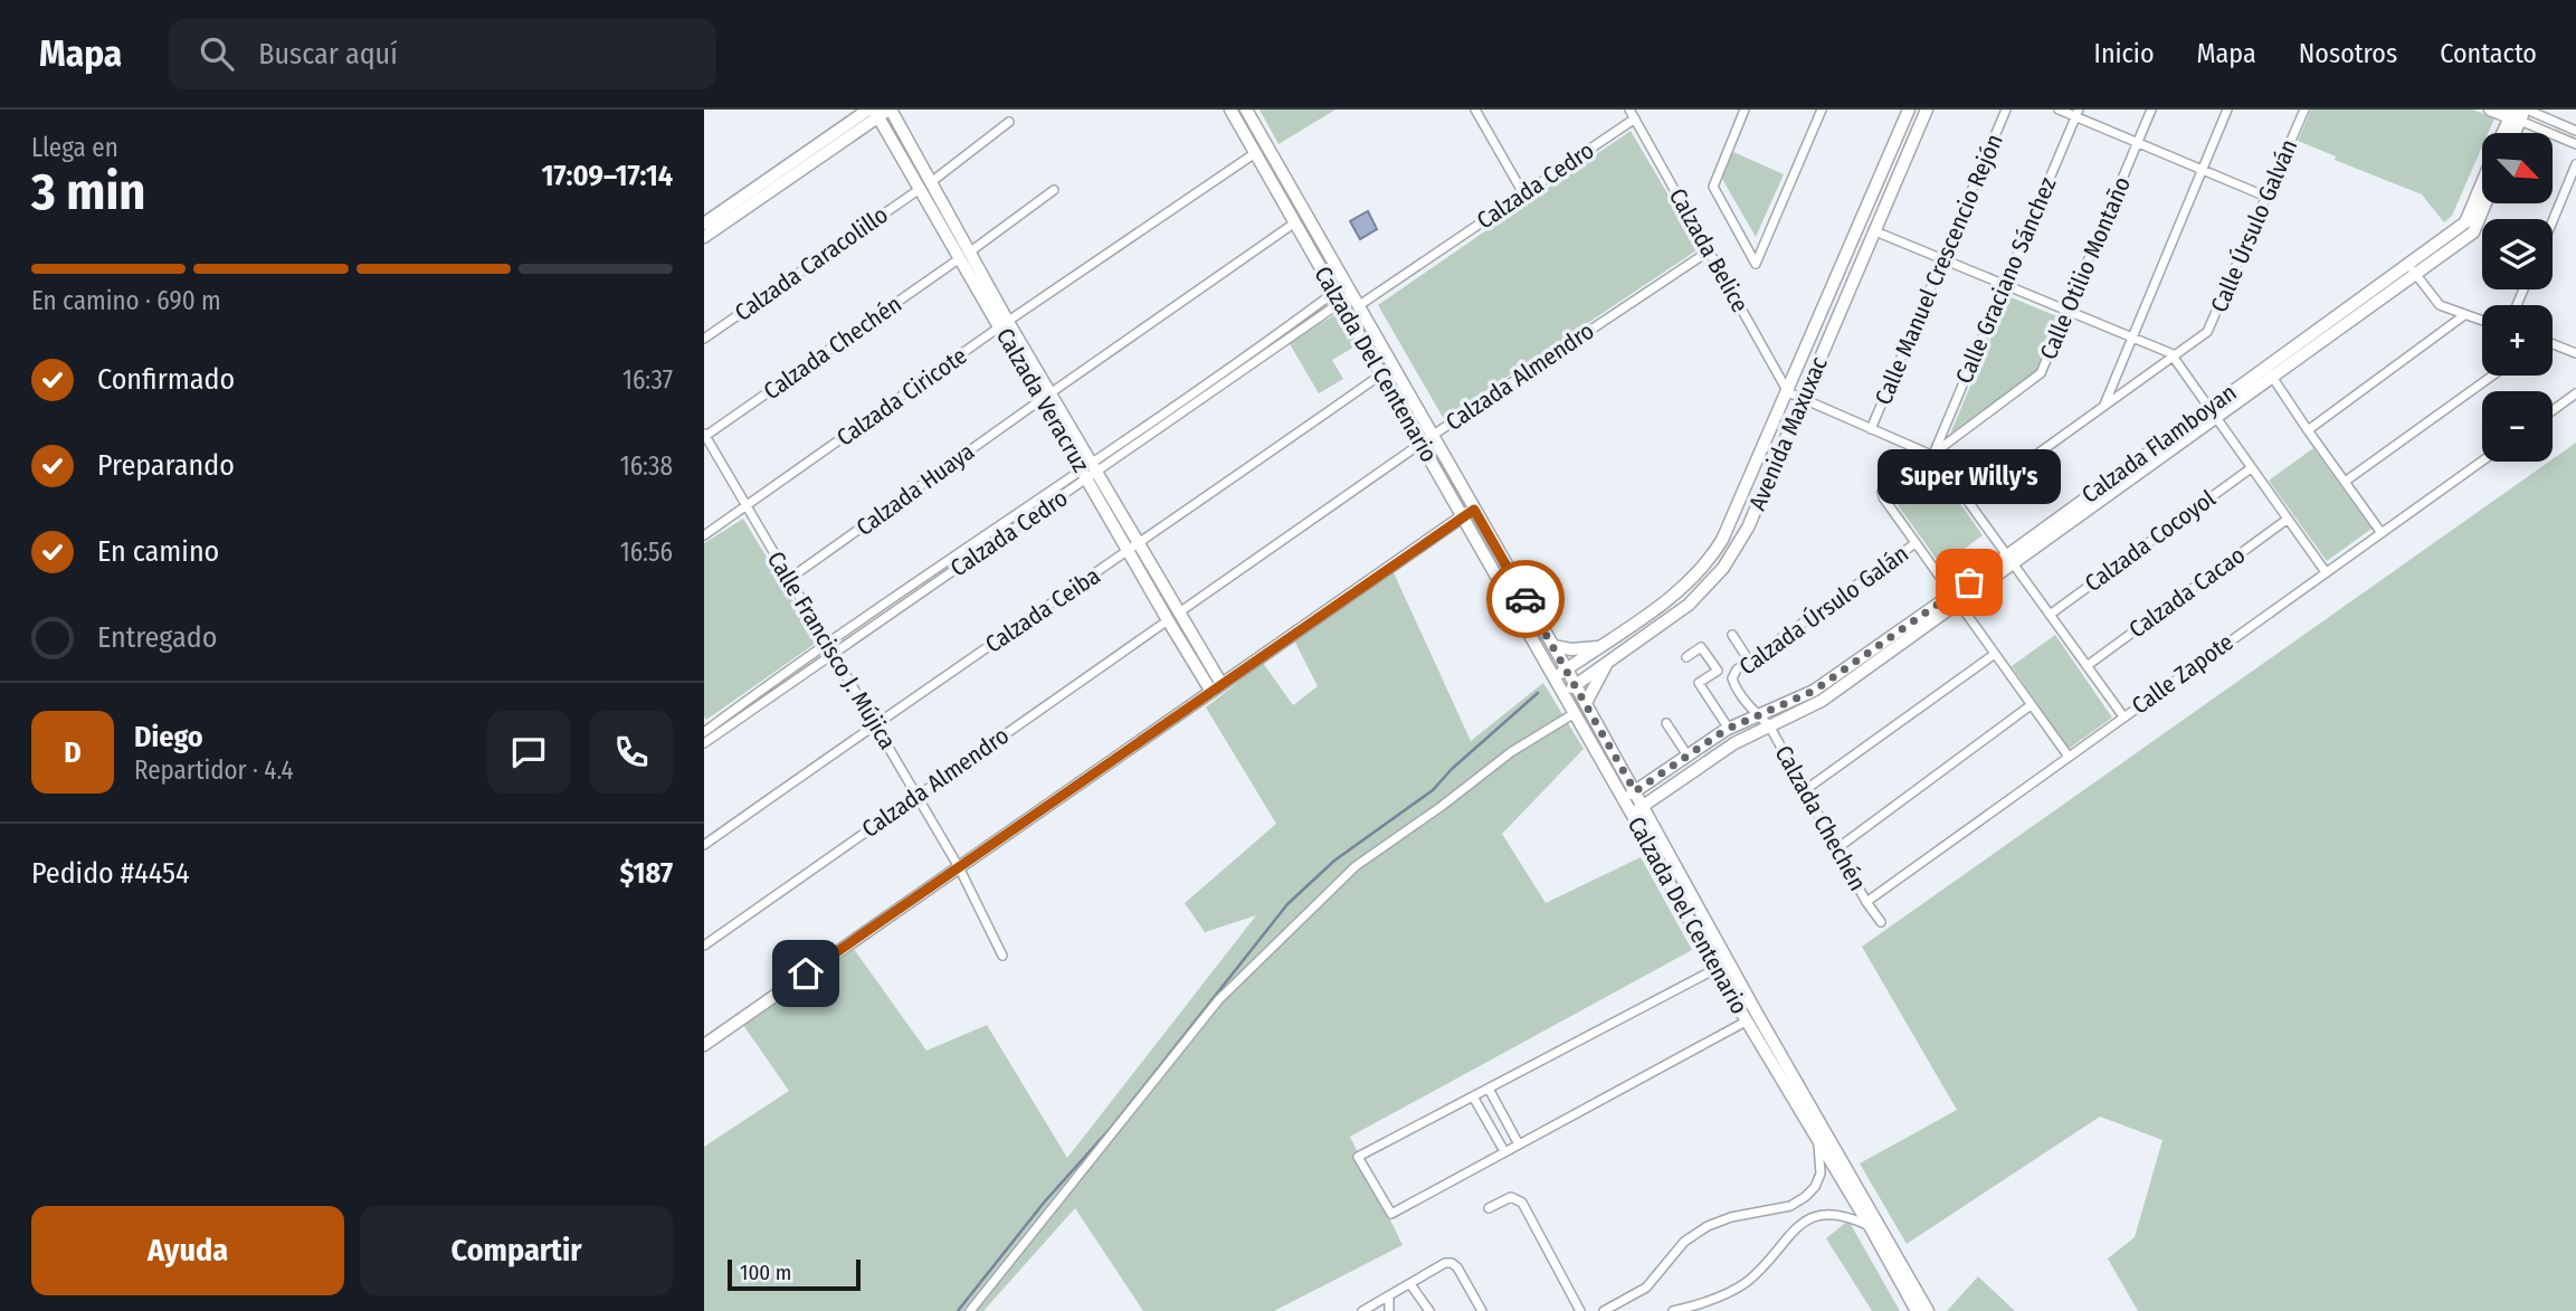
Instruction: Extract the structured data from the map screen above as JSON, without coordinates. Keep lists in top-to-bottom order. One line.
{"streets":{"main road":["Calzada Del Centenario","Calzada Veracruz","Avenida Maxuxac","Calzada Flamboyan"],"street":["Calzada Cedro","Calle Úrsulo Galván","Calzada Belice","Calzada Caracolillo","Calle Otilio Montaño","Calle Manuel Crescencio Rejón","Calle Graciano Sánchez","Calzada Chechén","Calzada Almendro","Calzada Ciricote","Calzada Huaya","Calzada Cocoyol","Calzada Cacao","Calzada Ceiba","Calzada Úrsulo Galán","Calle Francisco J. Mújica","Calle Zapote"]},"crossings":[["Calzada Cedro","Calzada Belice"],["Calzada Cedro","Calzada Del Centenario"],["Calzada Cedro","Calzada Veracruz"],["Calzada Cedro","Calle Francisco J. Mújica"],["Calzada Belice","Calzada Almendro"],["Calzada Belice","Avenida Maxuxac"],["Calzada Caracolillo","Calzada Veracruz"],["Calle Otilio Montaño","Calle Graciano Sánchez"],["Calle Otilio Montaño","Calzada Úrsulo Galán"],["Calzada Chechén","Calzada Veracruz"],["Calzada Chechén","Calzada Flamboyan"],["Calzada Chechén","Calzada Úrsulo Galán"],["Calzada Chechén","Calle Francisco J. Mújica"],["Calzada Chechén","Calle Zapote"],["Calzada Del Centenario","Calzada Almendro"],["Calzada Del Centenario","Calzada Ciricote"],["Calzada Del Centenario","Avenida Maxuxac"],["Calzada Del Centenario","Calzada Flamboyan"],["Calzada Del Centenario","Calzada Huaya"],["Calzada Del Centenario","Calzada Ceiba"],["Calzada Almendro","Calzada Veracruz"],["Calzada Almendro","Calle Francisco J. Mújica"],["Calzada Ciricote","Calzada Veracruz"],["Calzada Ciricote","Calle Francisco J. Mújica"],["Calzada Veracruz","Calzada Huaya"],["Calzada Veracruz","Calzada Ceiba"],["Calzada Huaya","Calle Francisco J. Mújica"],["Calzada Ceiba","Calle Francisco J. Mújica"]],"places":["Super Willy's"],"scale_bar":"100 m","north":"bottom right","page":{"header":"Mapa","search":"Buscar aquí","nav":["Inicio","Mapa","Nosotros","Contacto"],"heading":["3 min","Llega en","17:09–17:14"],"panel":["Diego","Repartidor · 4.4","Pedido #4454","$187"],"map_buttons":["+","−"],"bar":"En camino · 690 m","list":[["Confirmado","16:37"],["Preparando","16:38"],["En camino","16:56"],"Entregado"],"bubble":"Super Willy's","round":"D","buttons":["Ayuda","Compartir"],"scale":"100 m"}}
